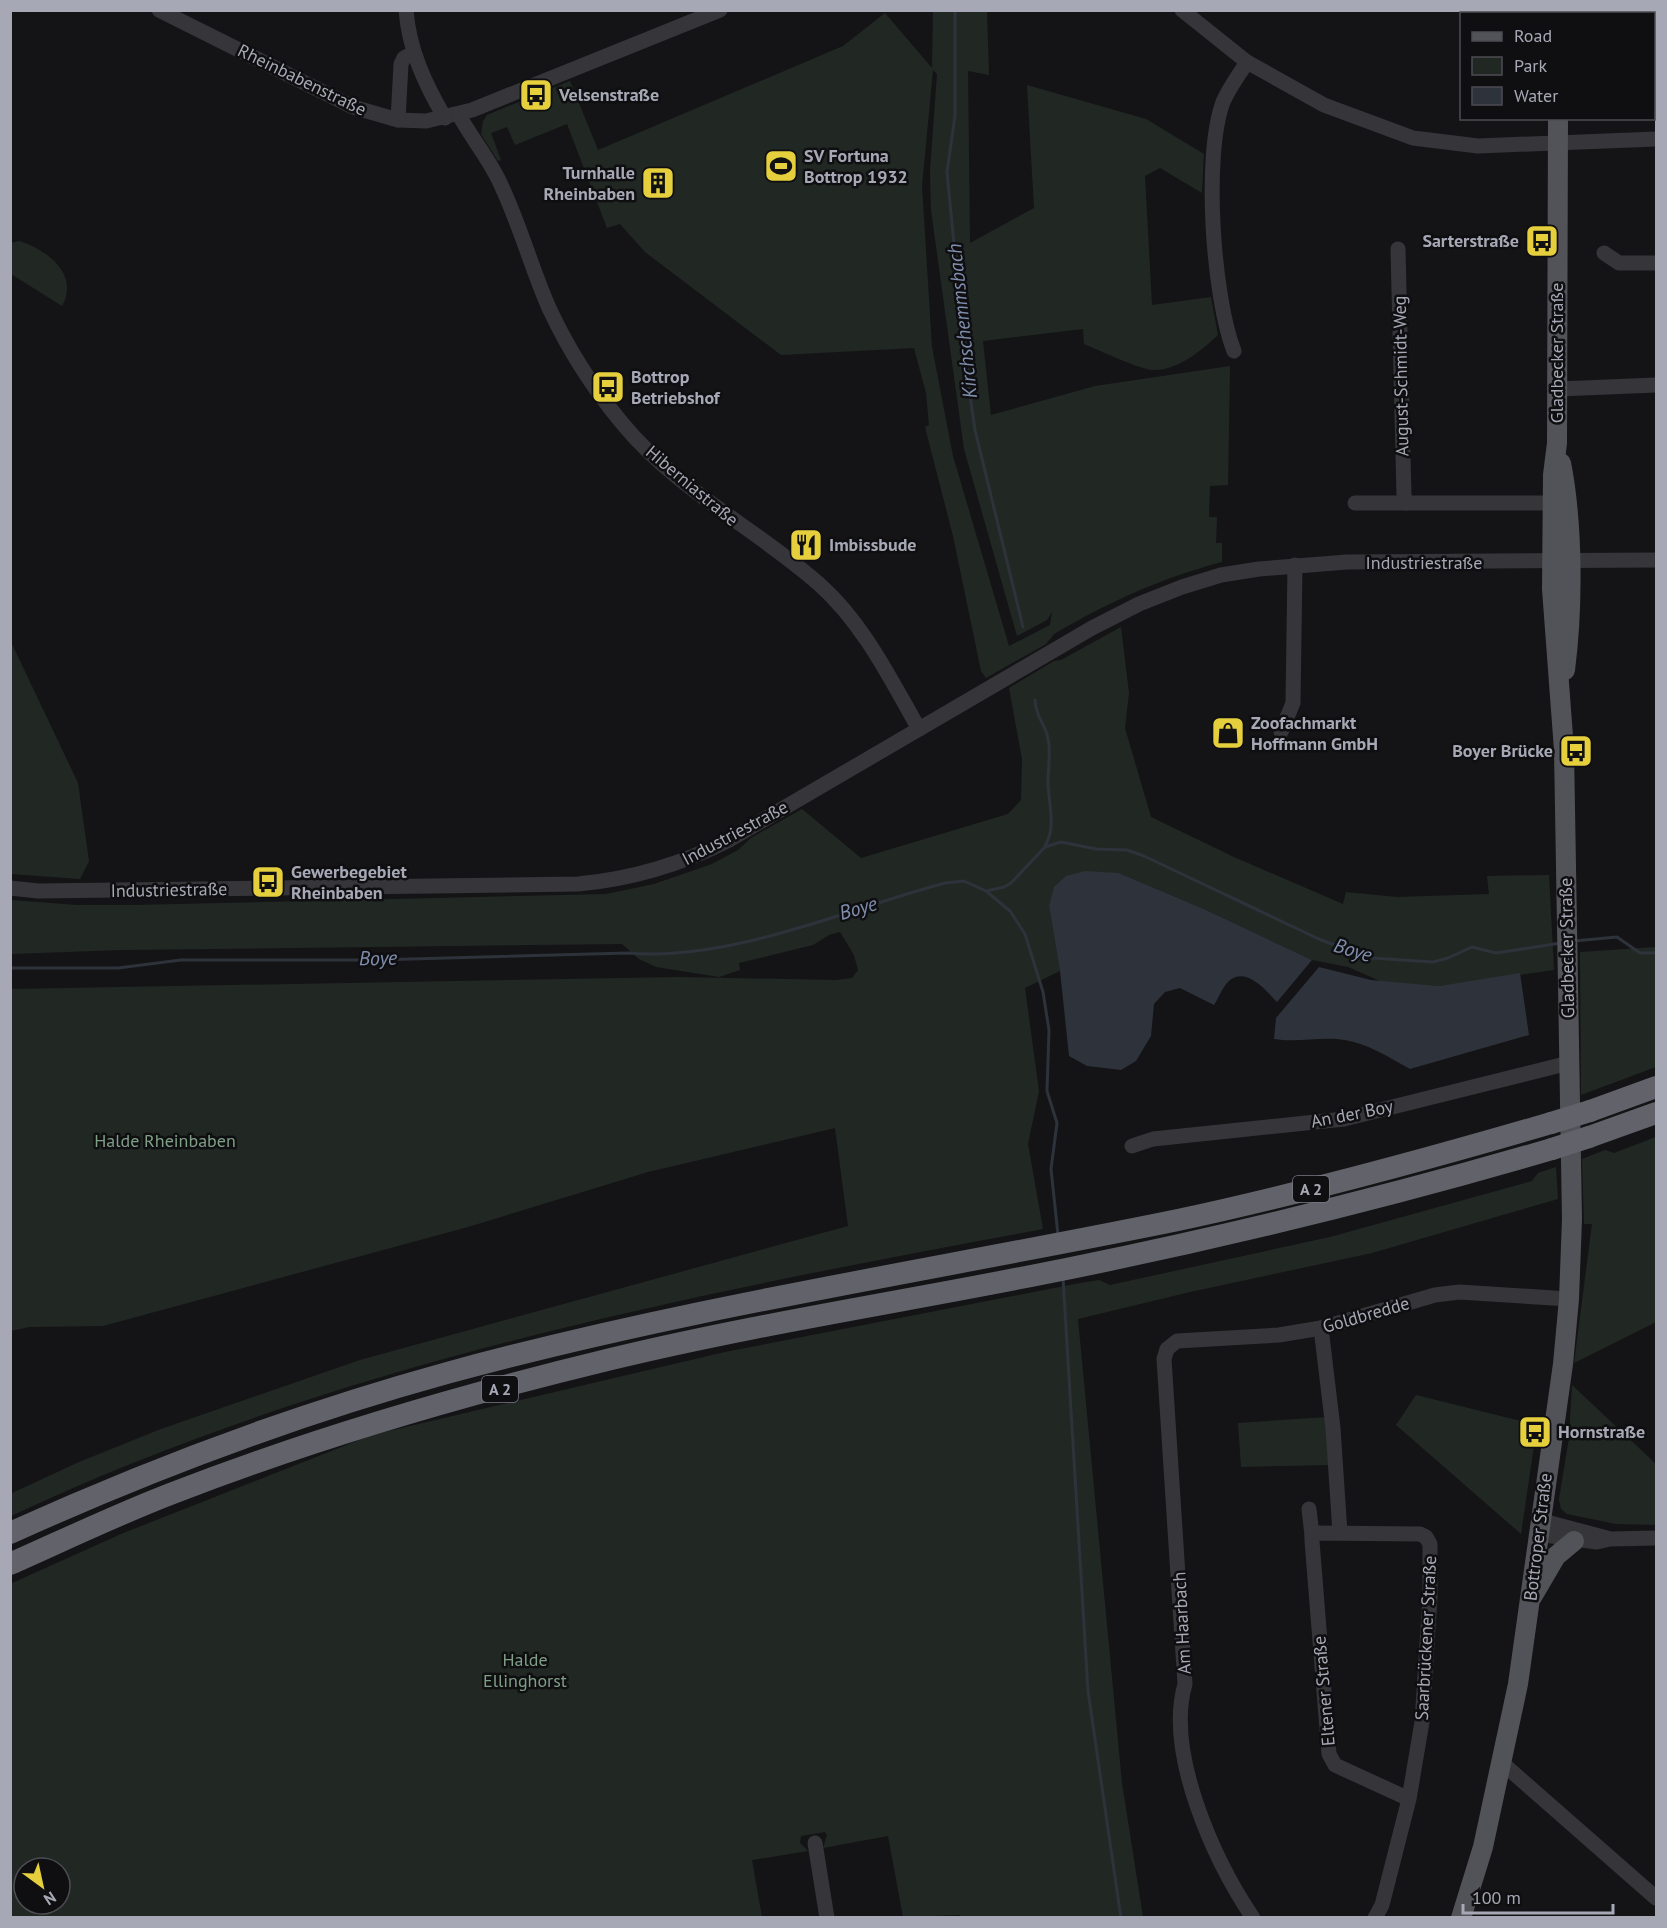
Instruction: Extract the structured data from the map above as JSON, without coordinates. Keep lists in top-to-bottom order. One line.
{"streets":{"highway":["A 2"],"main road":["Gladbecker Straße","Bottroper Straße"],"street":["Rheinbabenstraße","August-Schmidt-Weg","Hiberniastraße","Industriestraße","An der Boy","Goldbredde","Am Haarbach","Saarbrückener Straße","Eltener Straße"]},"crossings":[["Rheinbabenstraße","Hiberniastraße"],["Gladbecker Straße","Industriestraße"],["Gladbecker Straße","An der Boy"],["Gladbecker Straße","Bottroper Straße"],["Hiberniastraße","Industriestraße"],["Goldbredde","Bottroper Straße"],["Goldbredde","Am Haarbach"],["Saarbrückener Straße","Eltener Straße"]],"water":["Kirchschemmsbach","Boye"],"parks":["Halde Rheinbaben","Halde Ellinghorst"],"places":{"bus stop":["Velsenstraße","Sarterstraße","Bottrop Betriebshof","Boyer Brücke","Gewerbegebiet Rheinbaben","Hornstraße"],"sports":["SV Fortuna Bottrop 1932"],"building":["Turnhalle Rheinbaben"],"restaurant":["Imbissbude"],"shop":["Zoofachmarkt Hoffmann GmbH"]},"legend":["Road","Park","Water"],"scale_bar":"100 m","north":"bottom right"}
